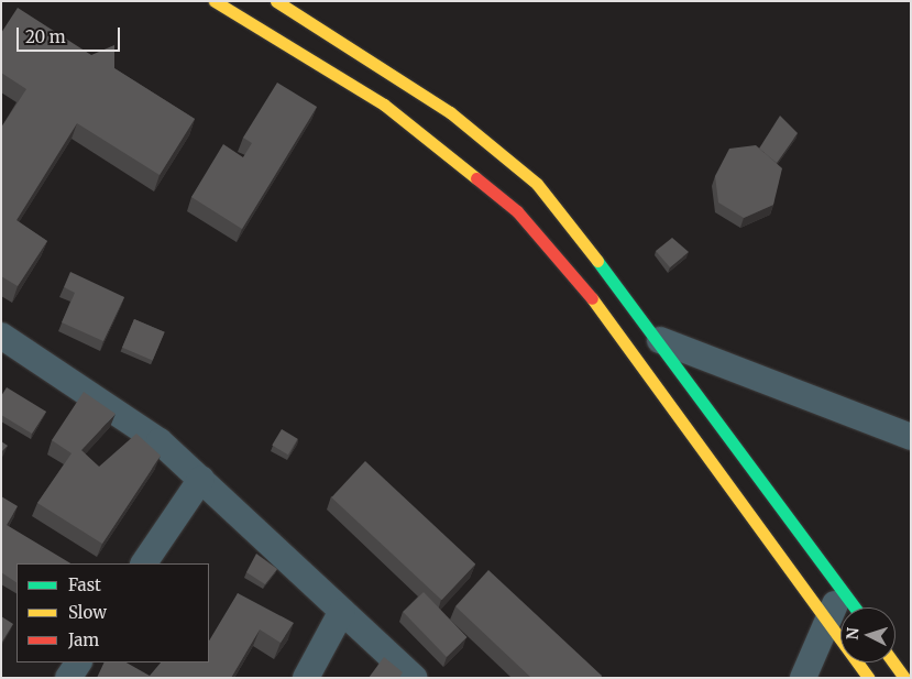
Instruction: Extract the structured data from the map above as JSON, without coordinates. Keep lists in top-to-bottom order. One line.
{"legend":["Fast","Slow","Jam"],"scale_bar":"20 m","north":"left"}
